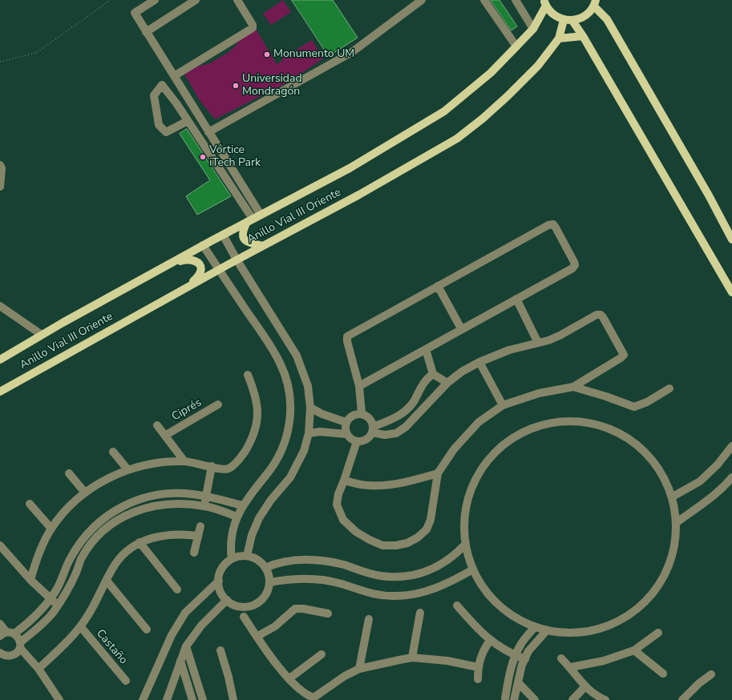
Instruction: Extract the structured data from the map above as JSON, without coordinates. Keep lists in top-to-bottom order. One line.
{"streets":{"main road":["Anillo Vial III Oriente"],"street":["Ciprés","Castaño"]},"places":["Monumento UM","Universidad Mondragón","Vórtice iTech Park"]}
